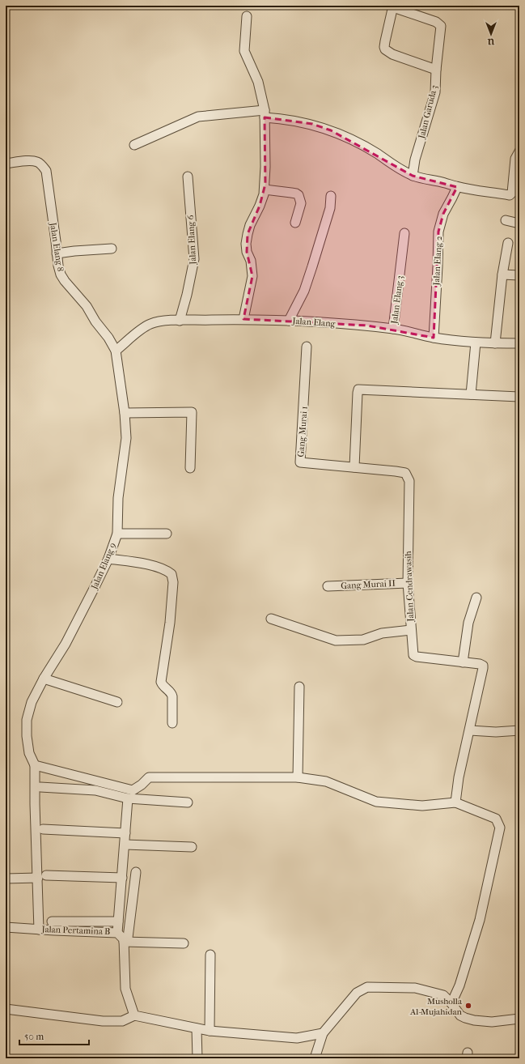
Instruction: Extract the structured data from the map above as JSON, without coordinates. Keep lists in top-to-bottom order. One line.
{"streets":{"street":["Jalan Garuda 3","Jalan Elang 6","Jalan Elang 8","Jalan Elang 2","Jalan Elang 3","Jalan Elang","Gang Murai 1","Jalan Elang 9","Gang Murai II","Jalan Cendrawasih","Jalan Pertamina B"]},"crossings":[["Jalan Elang 6","Jalan Elang"],["Jalan Elang 8","Jalan Elang"],["Jalan Elang 8","Jalan Elang 9"],["Jalan Elang 2","Jalan Elang"],["Jalan Elang 3","Jalan Elang"],["Jalan Elang","Jalan Elang 9"],["Gang Murai 1","Jalan Cendrawasih"],["Gang Murai II","Jalan Cendrawasih"]],"places":["Musholla Al-Mujahidan"],"scale_bar":"50 m","north":"bottom"}
